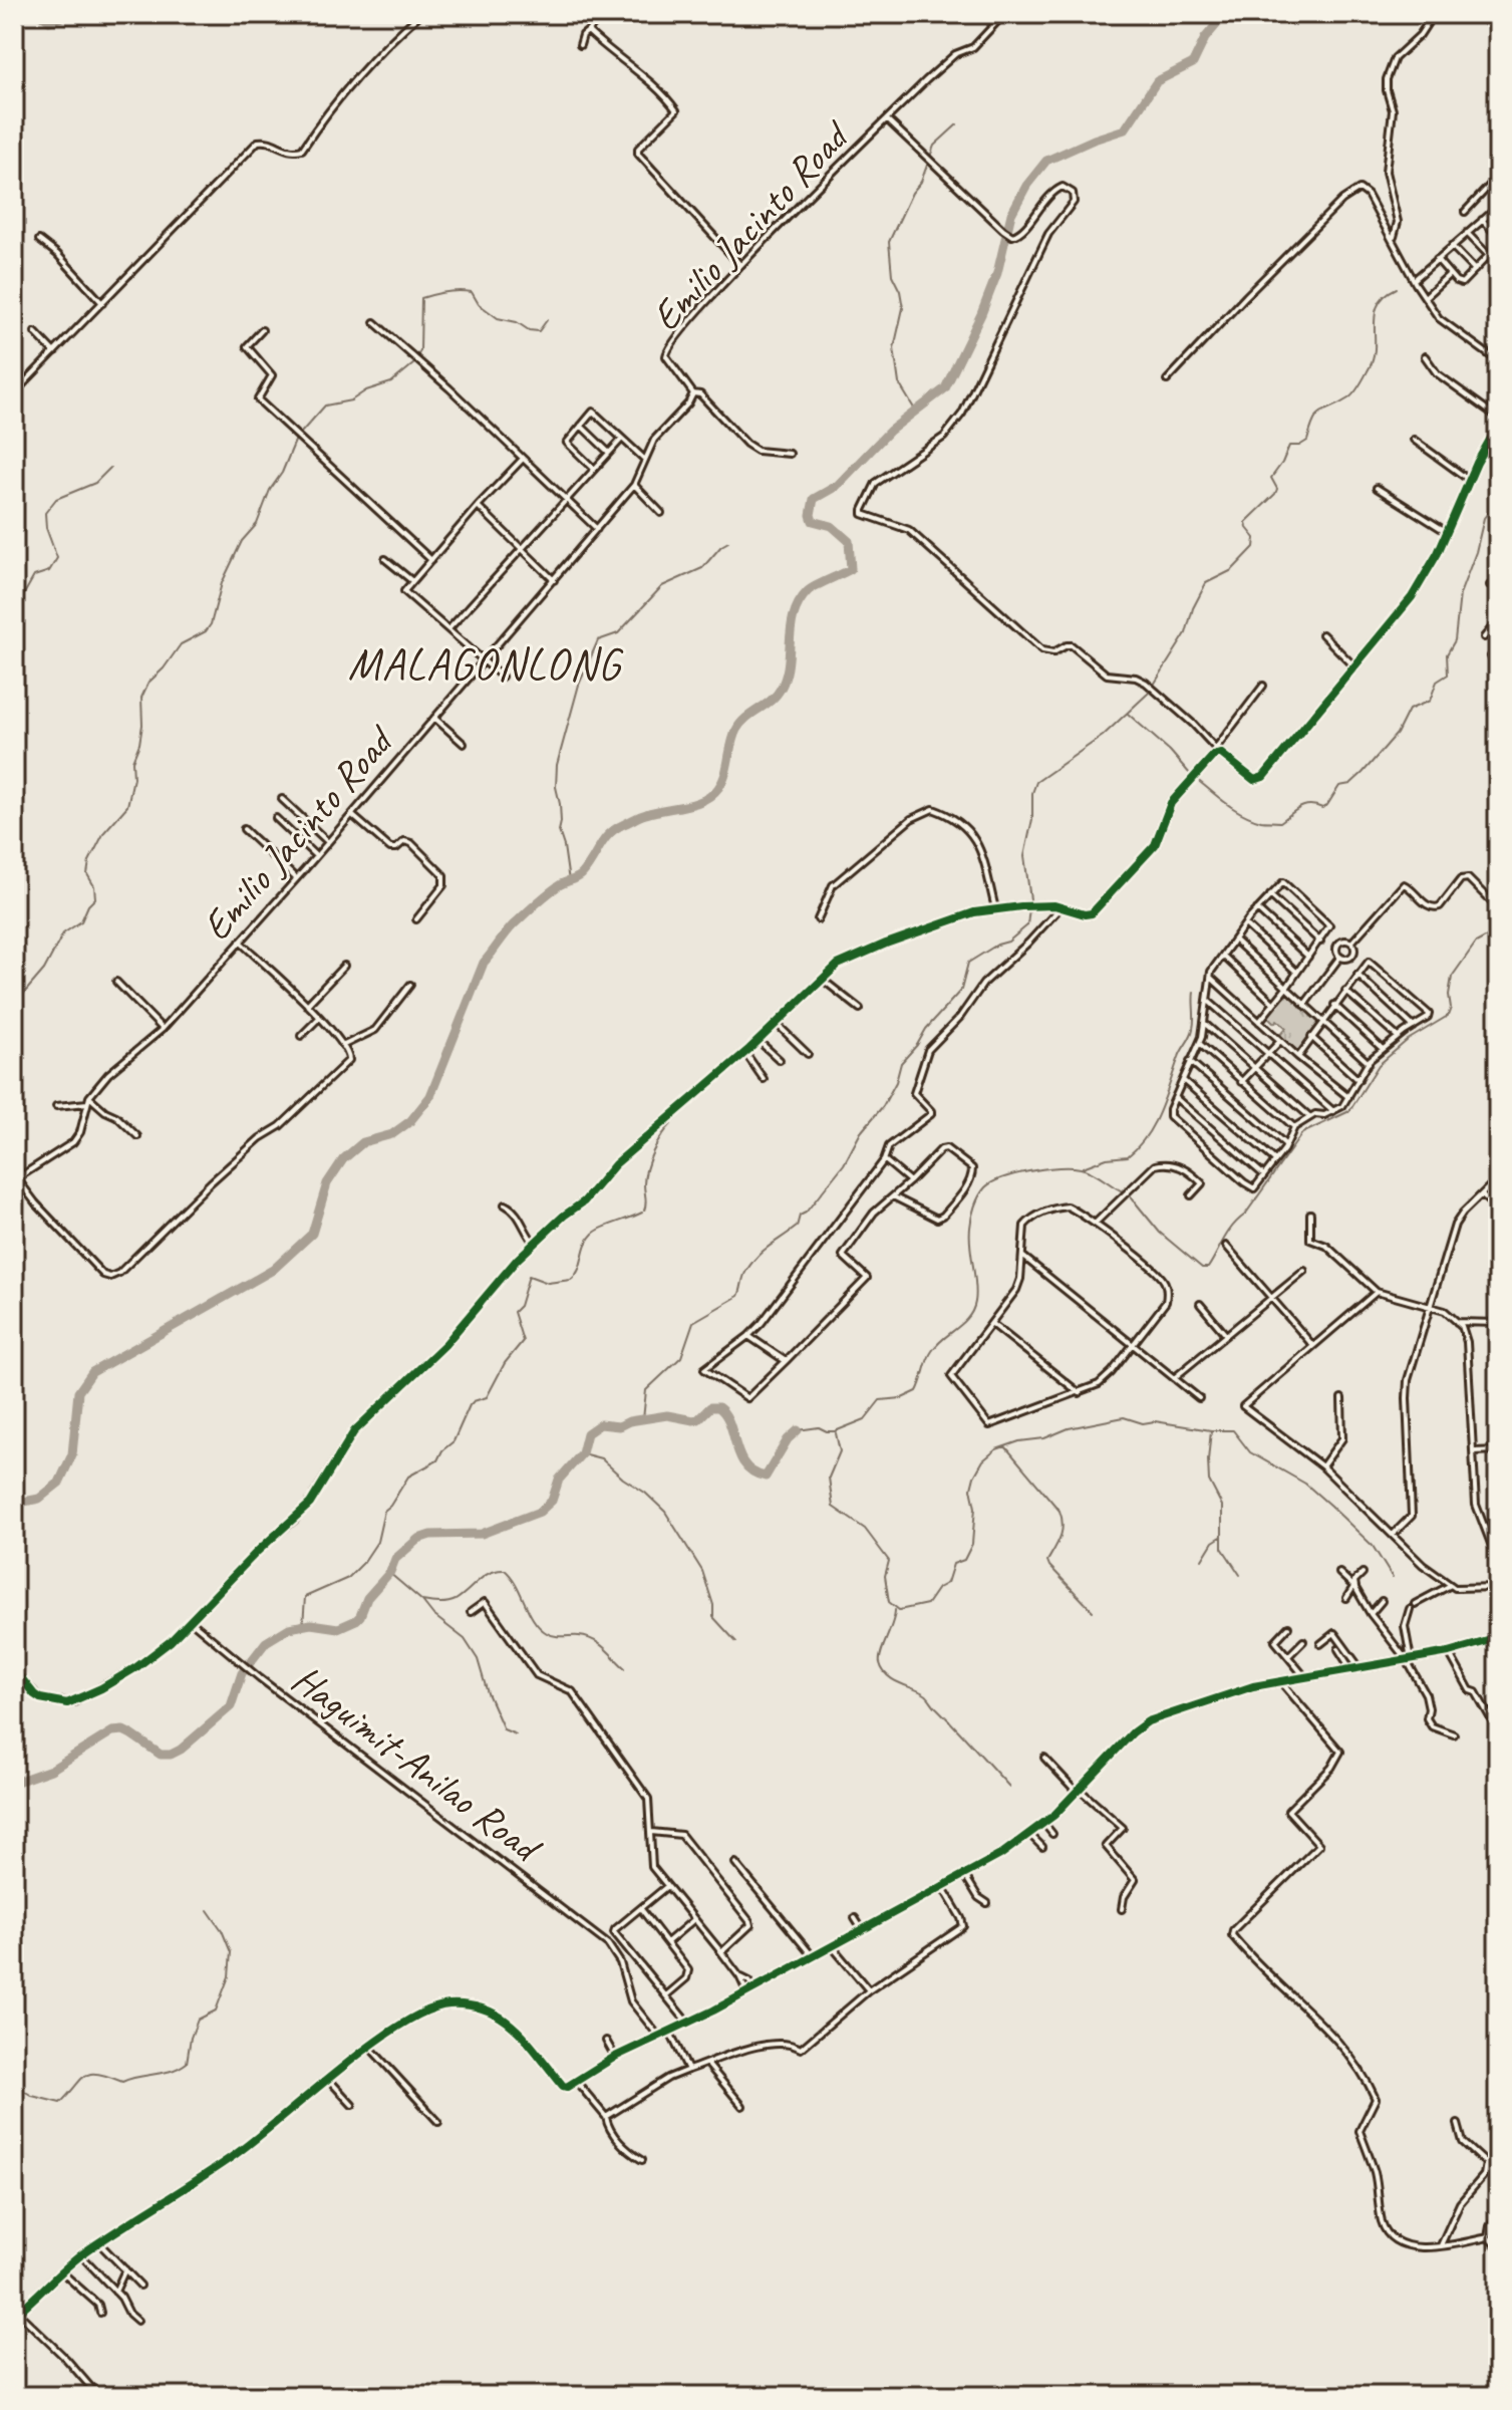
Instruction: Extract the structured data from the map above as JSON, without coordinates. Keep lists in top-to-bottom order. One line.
{"streets":{"street":["Emilio Jacinto Road","Haguimit-Anilao Road"]},"districts":["MALAGONLONG"]}
